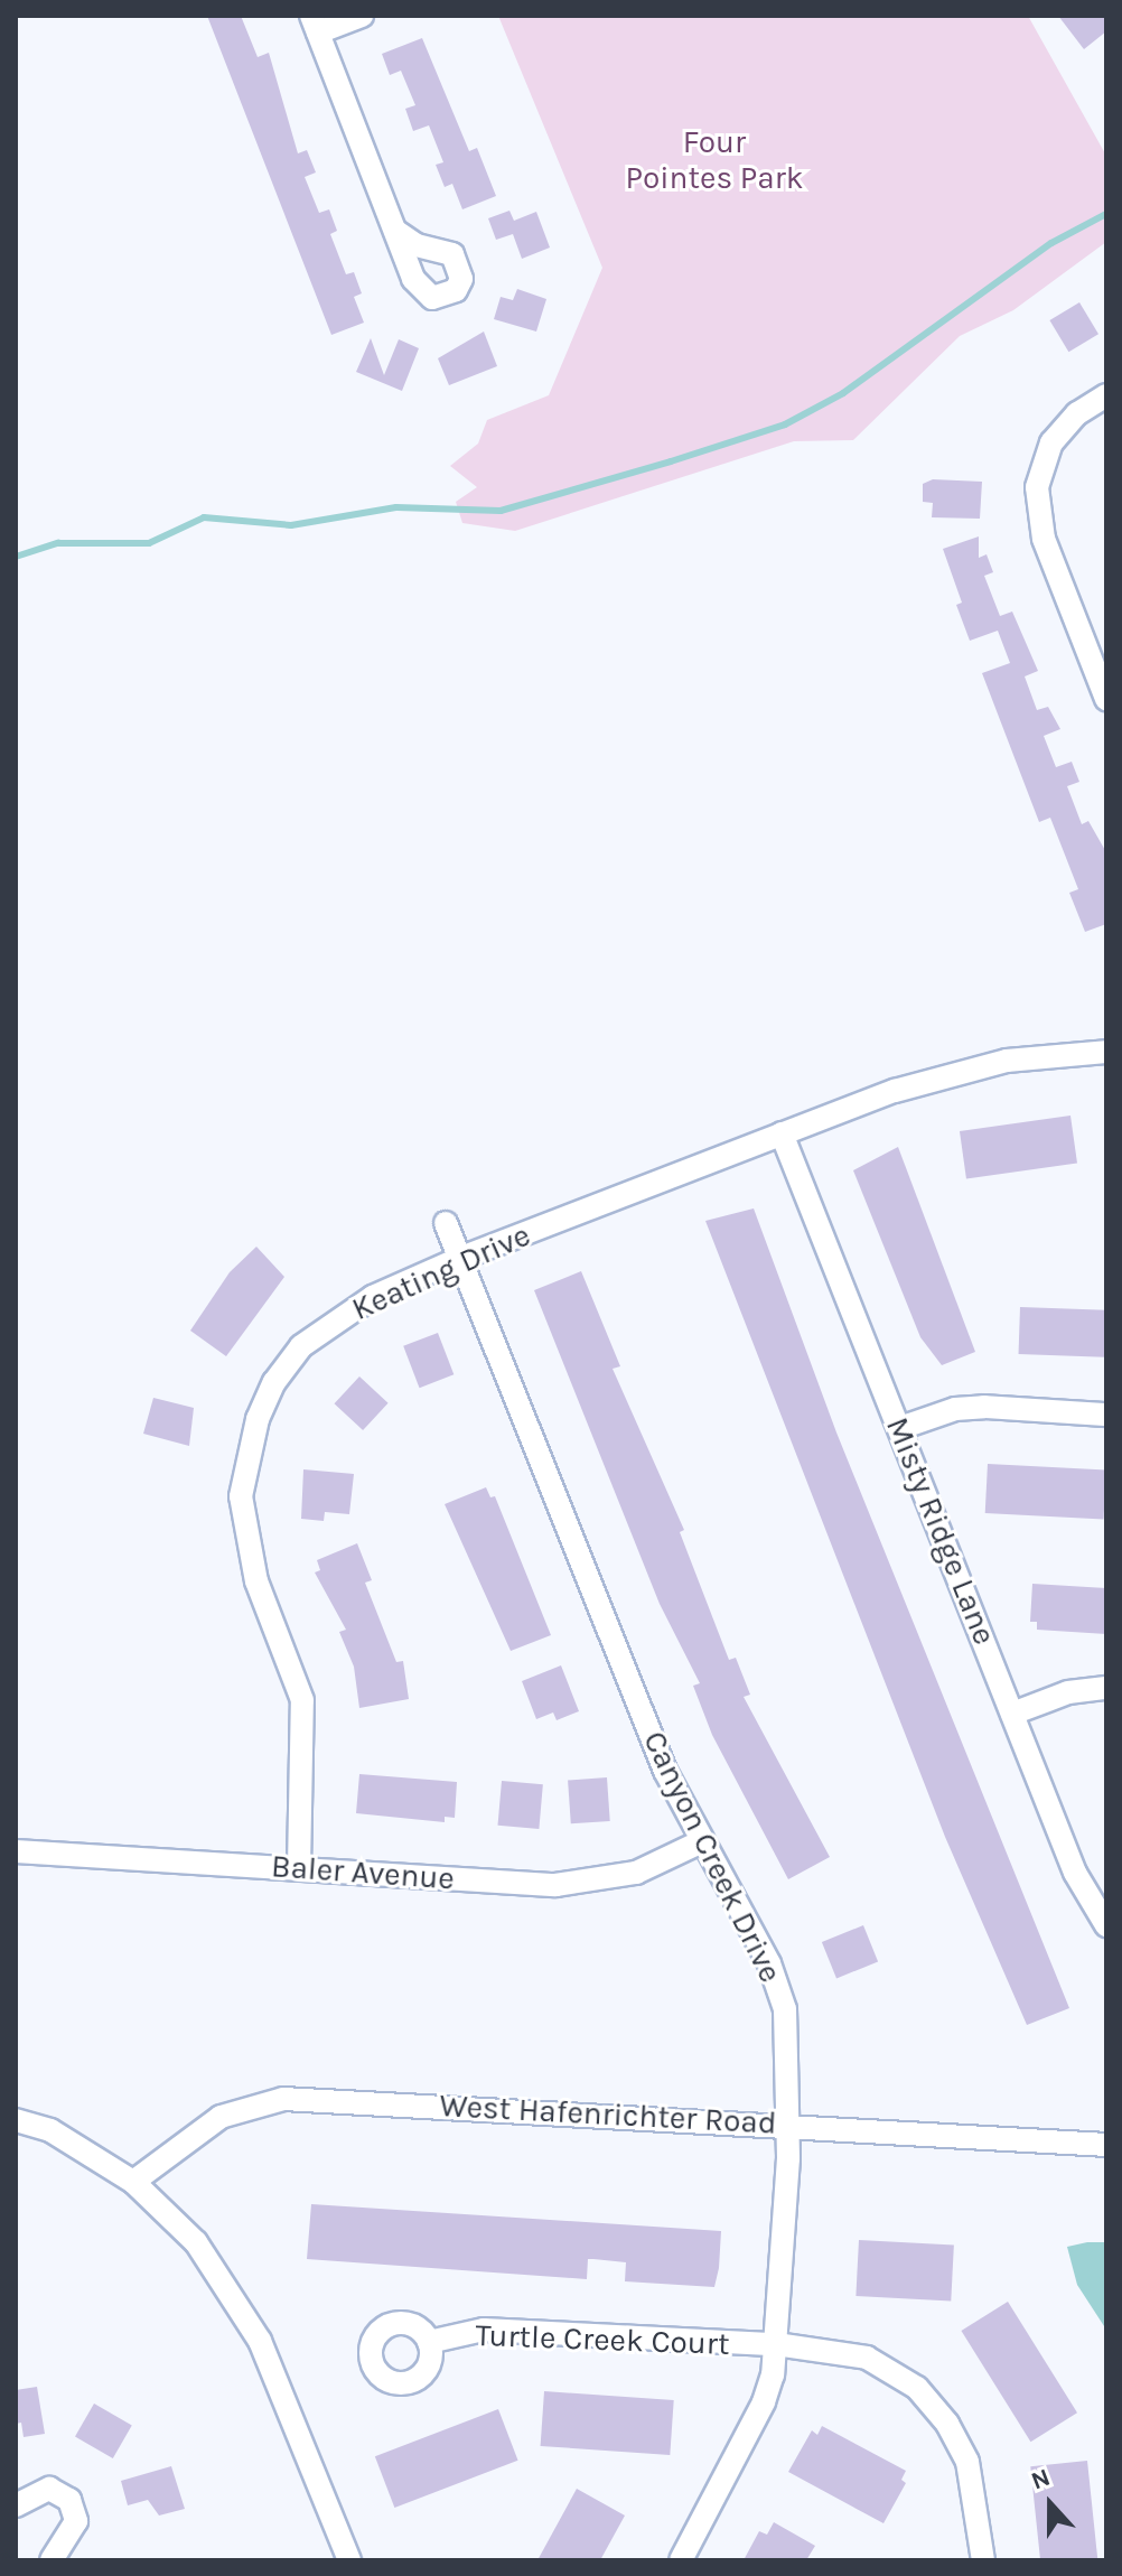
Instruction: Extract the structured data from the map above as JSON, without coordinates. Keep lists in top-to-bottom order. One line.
{"streets":{"street":["Keating Drive","Misty Ridge Lane","Canyon Creek Drive","Baler Avenue","West Hafenrichter Road","Turtle Creek Court"]},"crossings":[["Keating Drive","Misty Ridge Lane"],["Keating Drive","Canyon Creek Drive"],["Keating Drive","Baler Avenue"],["Canyon Creek Drive","Baler Avenue"],["Canyon Creek Drive","West Hafenrichter Road"],["Canyon Creek Drive","Turtle Creek Court"]],"parks":["Four Pointes Park"],"north":"top"}
